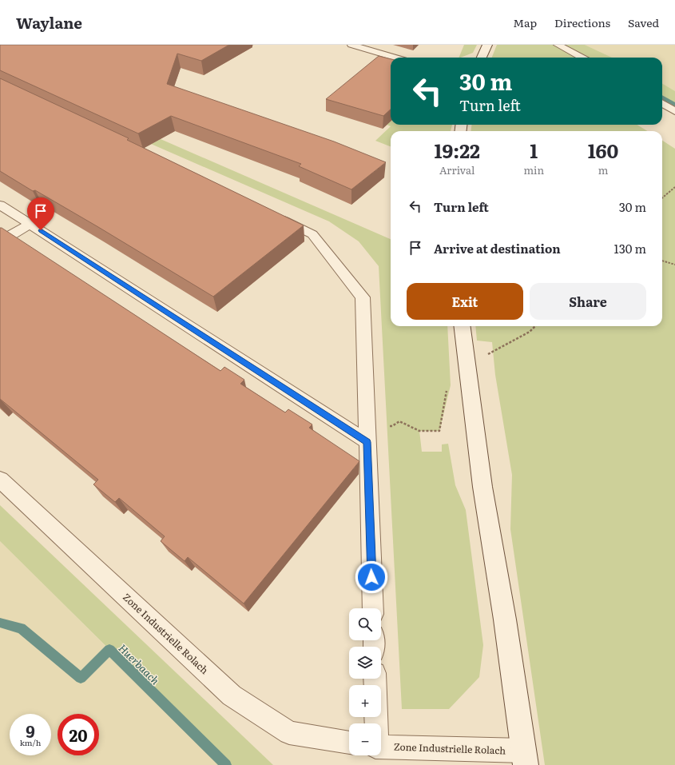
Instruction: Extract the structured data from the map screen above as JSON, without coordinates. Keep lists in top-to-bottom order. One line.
{"streets":{"lane":["Zone Industrielle Rolach"]},"water":["Huerbaach"],"page":{"header":"Waylane","nav":["Map","Directions","Saved"],"turn":["30 m","Turn left"],"eta":["19:22","Arrival","1","min","160","m"],"list":[{"name":"Turn left","value":"30 m"},{"name":"Arrive at destination","value":"130 m"}],"buttons":["Exit","Share"],"map_buttons":["+","−"],"speed":"9 km/h","limit":"20"}}
